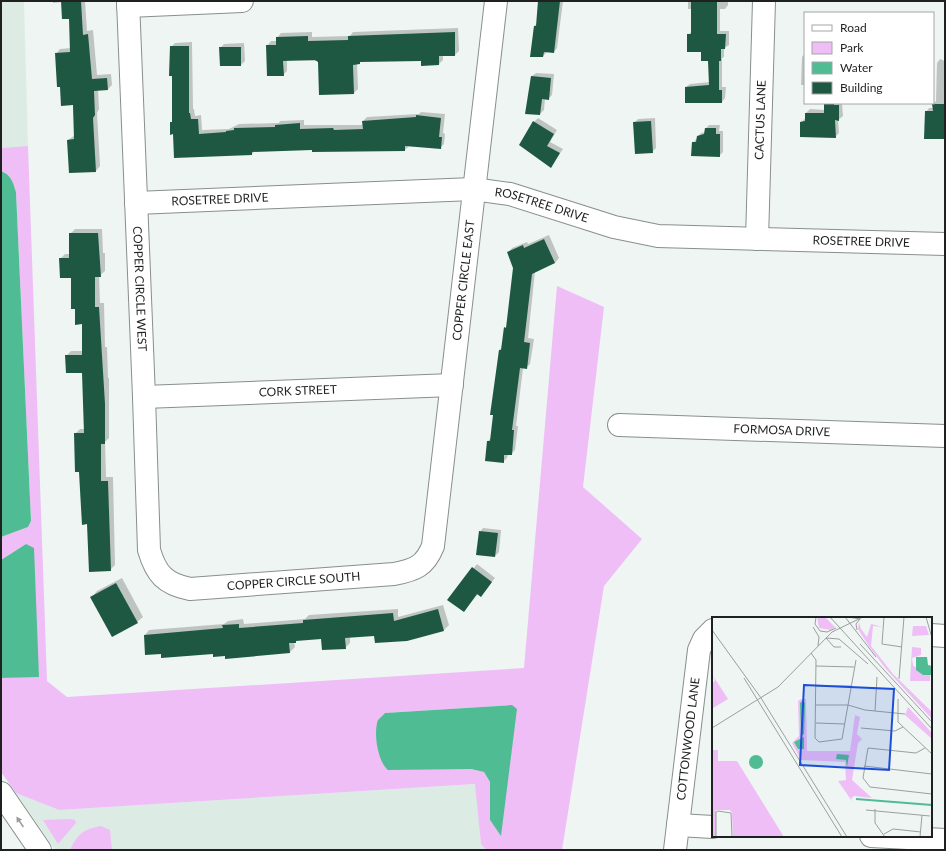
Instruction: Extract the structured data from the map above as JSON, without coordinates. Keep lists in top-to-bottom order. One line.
{"streets":{"street":["CACTUS LANE","ROSETREE DRIVE","COPPER CIRCLE EAST","COPPER CIRCLE WEST","CORK STREET","FORMOSA DRIVE","COPPER CIRCLE SOUTH","COTTONWOOD LANE"]},"crossings":[["CACTUS LANE","ROSETREE DRIVE"],["ROSETREE DRIVE","COPPER CIRCLE EAST"],["ROSETREE DRIVE","COPPER CIRCLE WEST"],["COPPER CIRCLE EAST","CORK STREET"],["COPPER CIRCLE EAST","COPPER CIRCLE SOUTH"],["COPPER CIRCLE WEST","CORK STREET"],["COPPER CIRCLE WEST","COPPER CIRCLE SOUTH"]],"legend":["Road","Park","Water","Building"]}
